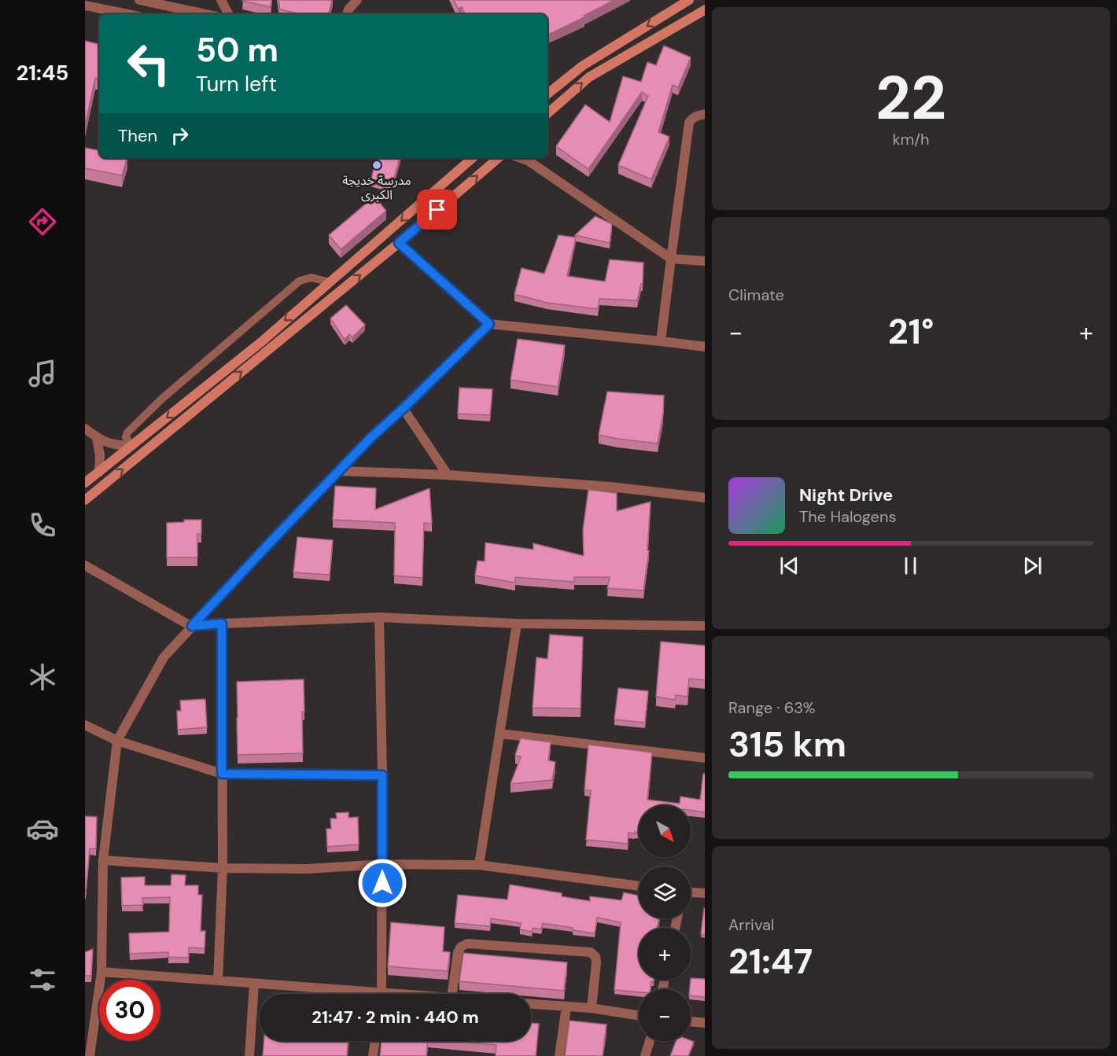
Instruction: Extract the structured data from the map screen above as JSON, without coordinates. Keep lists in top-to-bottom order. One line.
{"places":["مدرسة خديجة الكبرى"],"north":"bottom right","page":{"tabs":"21:45","tile":[["22","km/h"],"Climate",["Range · 63%","315 km"],["Arrival","21:47"]],"turn":["50 m","Turn left"],"then":"Then","heat":["−","21°","+"],"song":["Night Drive","The Halogens"],"map_buttons":["+","−"],"limit":"30","trip":"21:47 · 2 min · 440 m"}}
